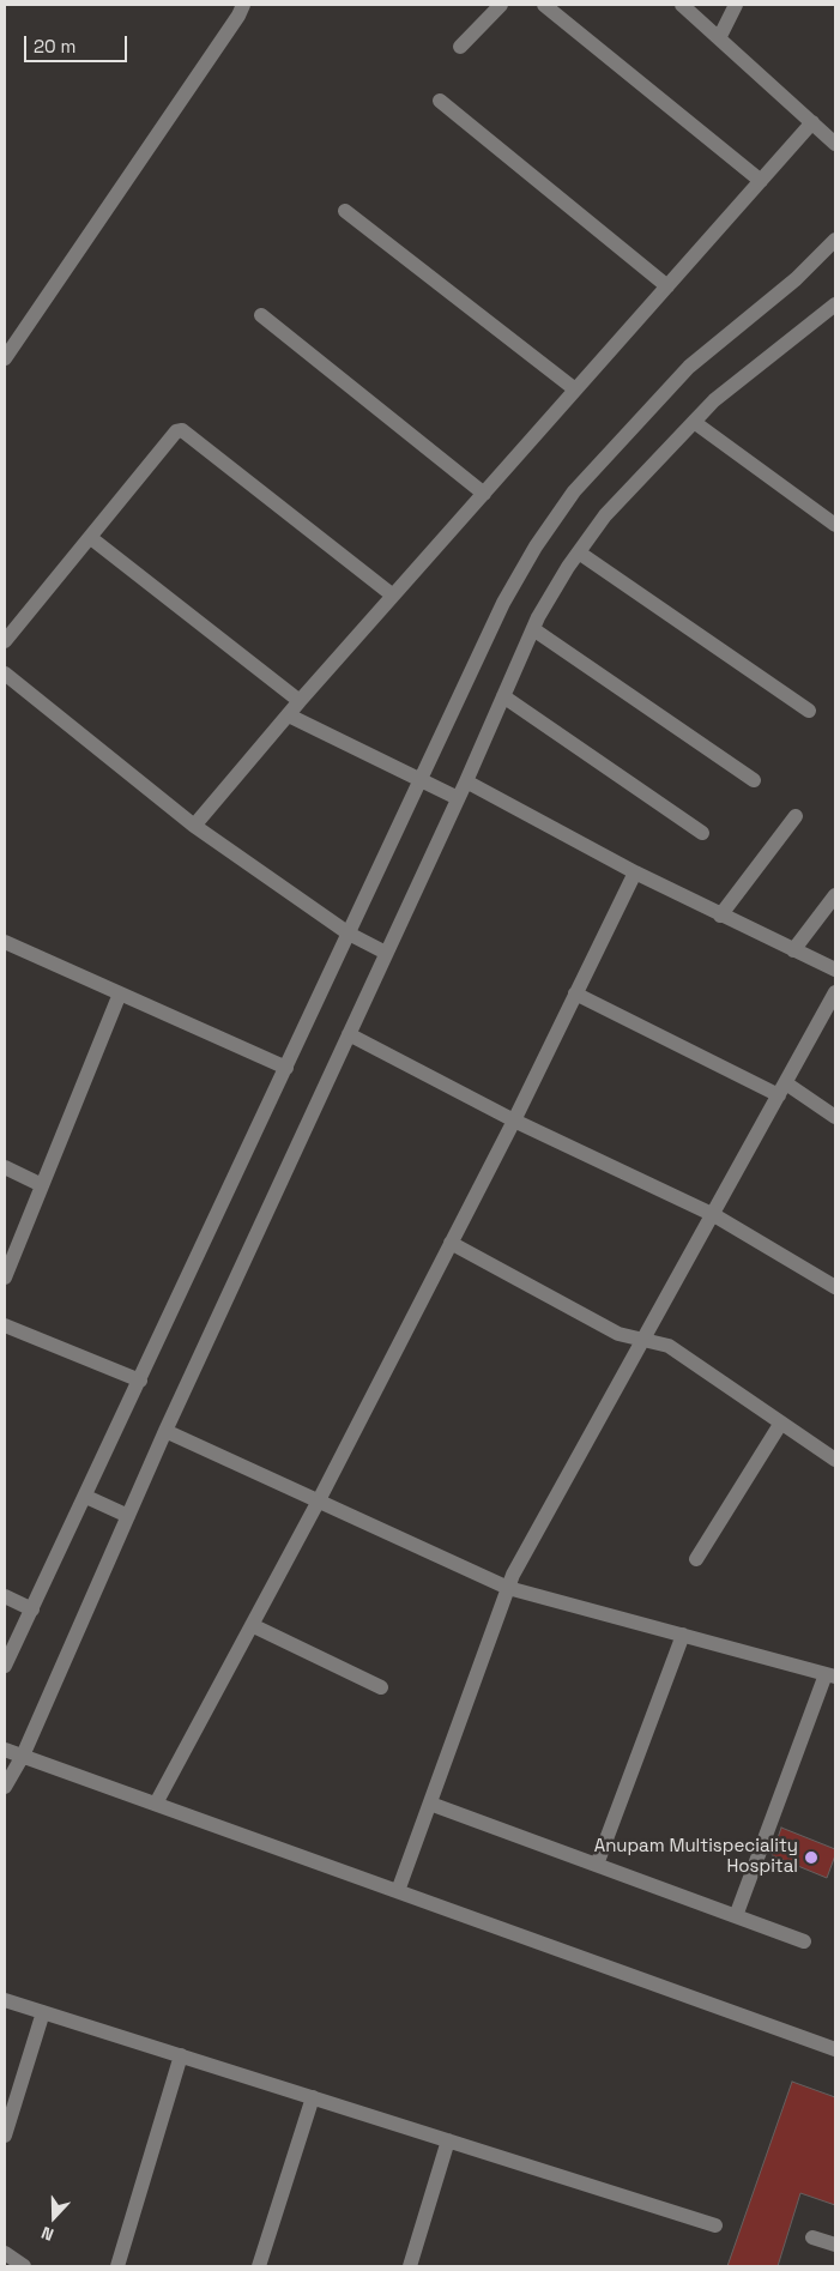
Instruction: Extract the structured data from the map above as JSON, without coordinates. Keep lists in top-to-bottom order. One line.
{"places":["Anupam Multispeciality Hospital"],"scale_bar":"20 m","north":"bottom"}
